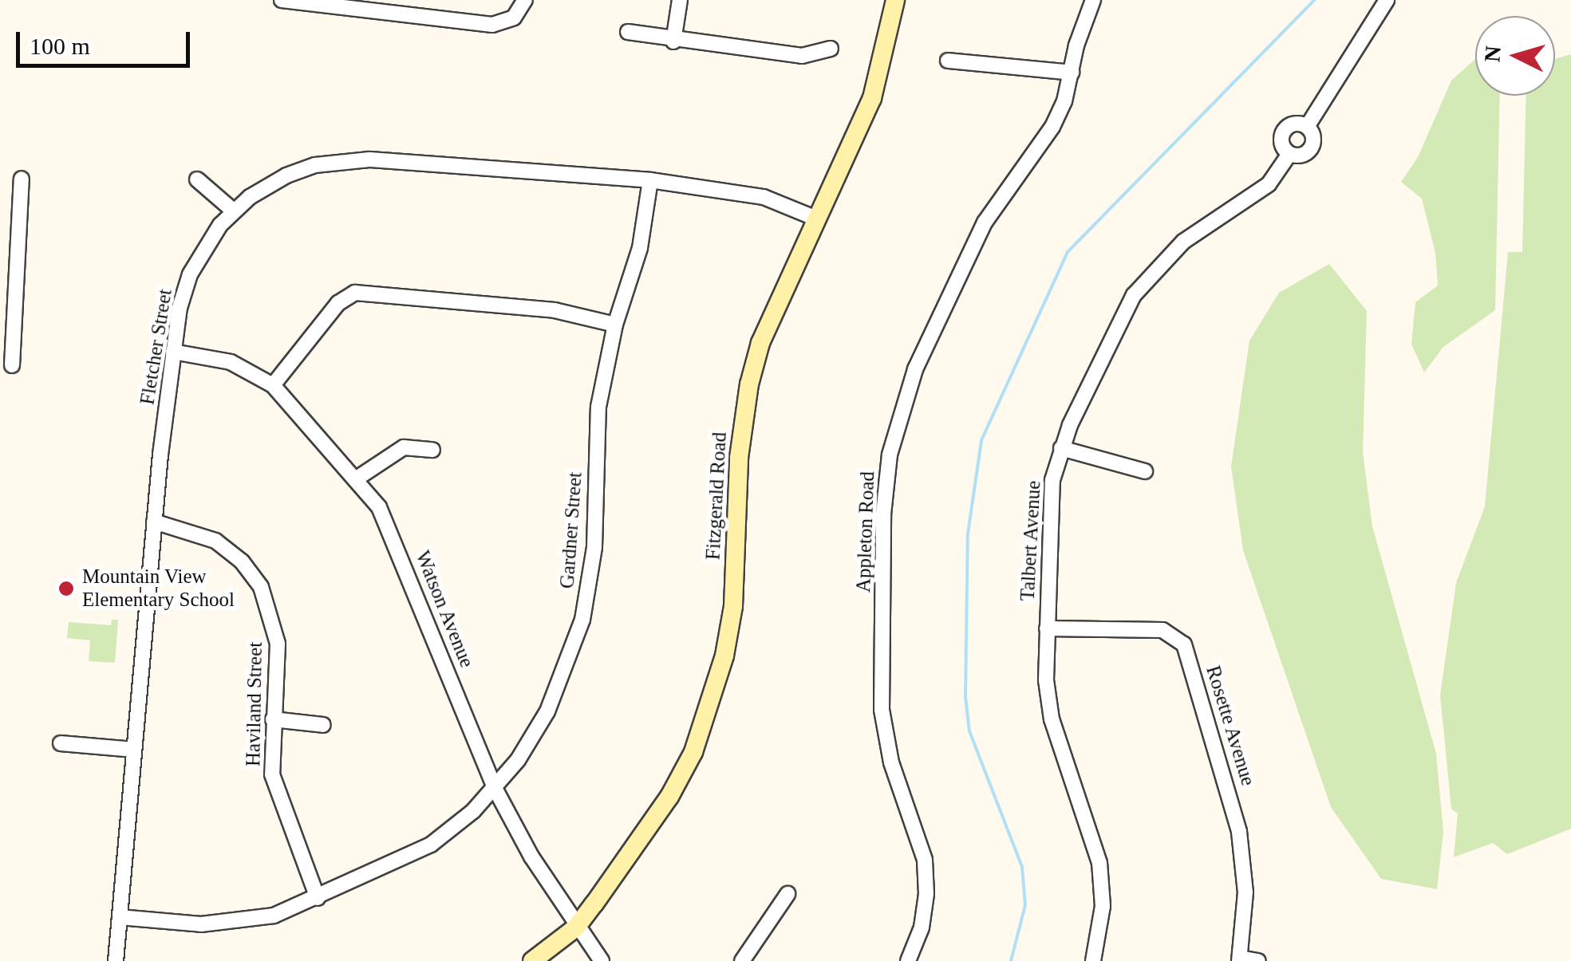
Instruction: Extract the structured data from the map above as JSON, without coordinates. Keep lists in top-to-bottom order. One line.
{"streets":{"main road":["Fitzgerald Road"],"street":["Fletcher Street","Gardner Street","Appleton Road","Talbert Avenue","Watson Avenue","Haviland Street","Rosette Avenue"]},"crossings":[["Fletcher Street","Fitzgerald Road"],["Fletcher Street","Gardner Street"],["Fletcher Street","Watson Avenue"],["Fletcher Street","Haviland Street"],["Fitzgerald Road","Watson Avenue"],["Gardner Street","Watson Avenue"],["Gardner Street","Haviland Street"],["Talbert Avenue","Rosette Avenue"]],"places":["Mountain View Elementary School"],"scale_bar":"100 m","north":"left"}
